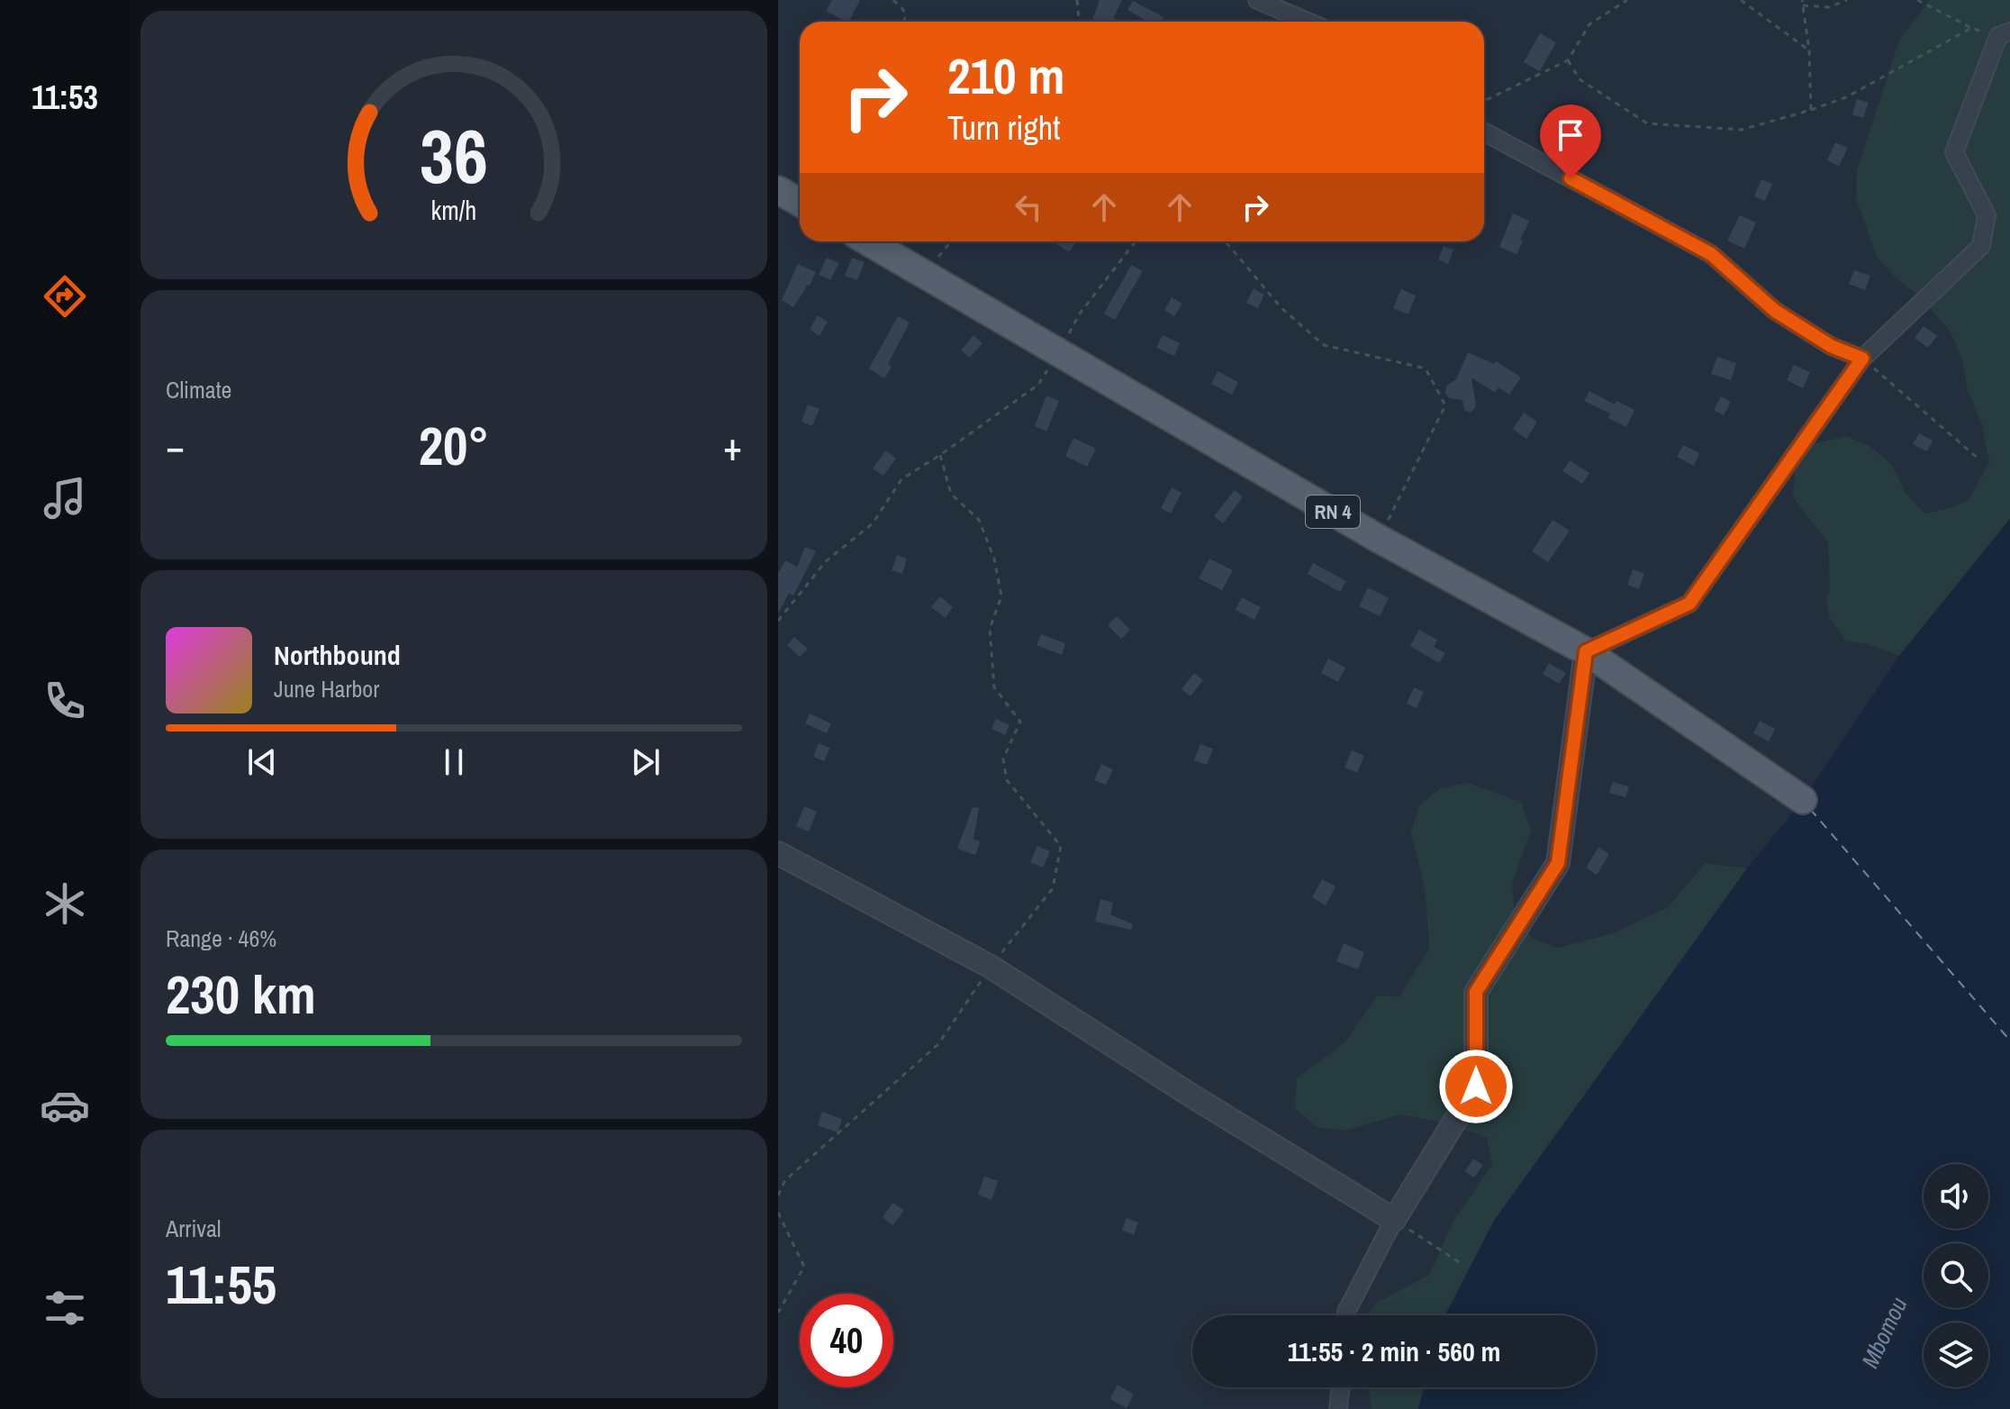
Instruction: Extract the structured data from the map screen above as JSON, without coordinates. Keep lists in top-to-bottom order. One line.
{"streets":{"main road":["RN 4"]},"water":["Mbomou"],"page":{"tabs":"11:53","turn":["210 m","Turn right"],"tile":["Climate",["Range · 46%","230 km"],["Arrival","11:55"]],"heat":["−","20°","+"],"song":["Northbound","June Harbor"],"limit":"40","trip":"11:55 · 2 min · 560 m","gauge":["36","km/h"]}}
